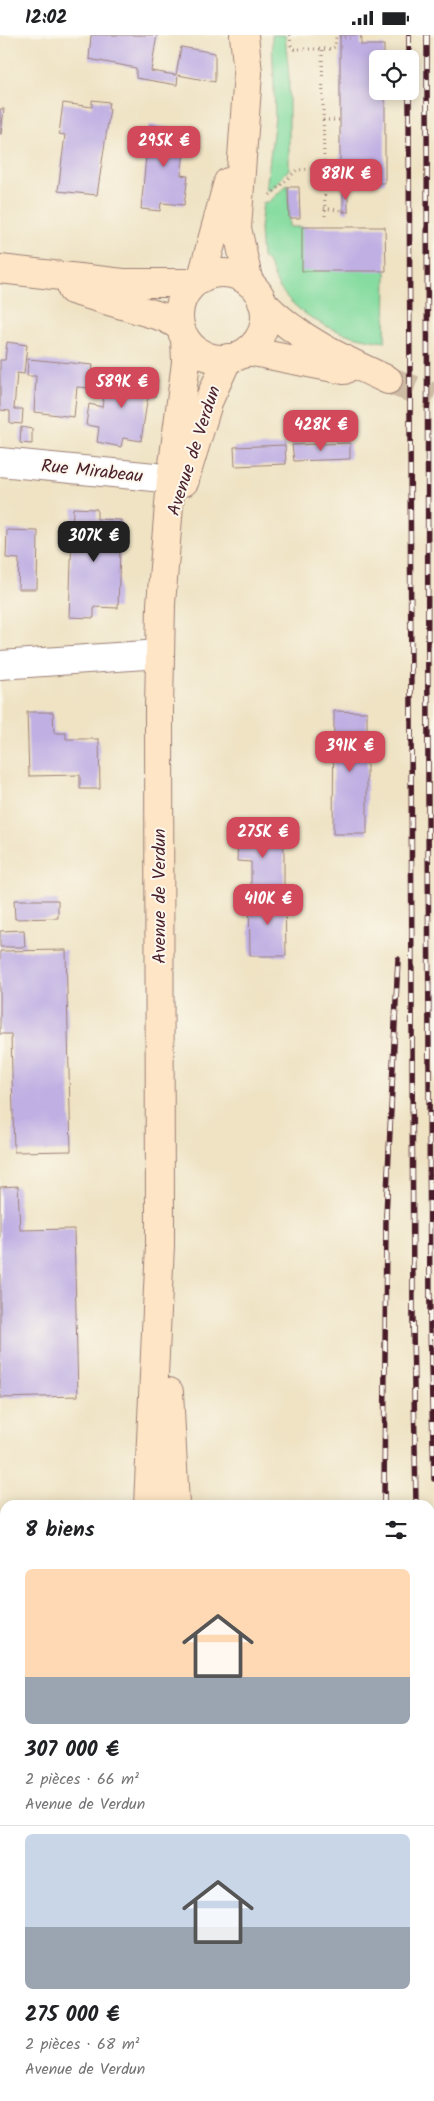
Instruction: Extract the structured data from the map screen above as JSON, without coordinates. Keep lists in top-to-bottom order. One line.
{"streets":{"main road":["Avenue de Verdun"],"street":["Rue Mirabeau"]},"crossings":[["Avenue de Verdun","Rue Mirabeau"]],"page":{"status":"12:02","price":["295K €","881K €","589K €","428K €","307K €","391K €","275K €","410K €"],"heading":"8 biens","list":[{"name":"307 000 €","note":"2 pièces · 66 m² · Avenue de Verdun"},{"name":"275 000 €","note":"2 pièces · 68 m² · Avenue de Verdun"}]}}
